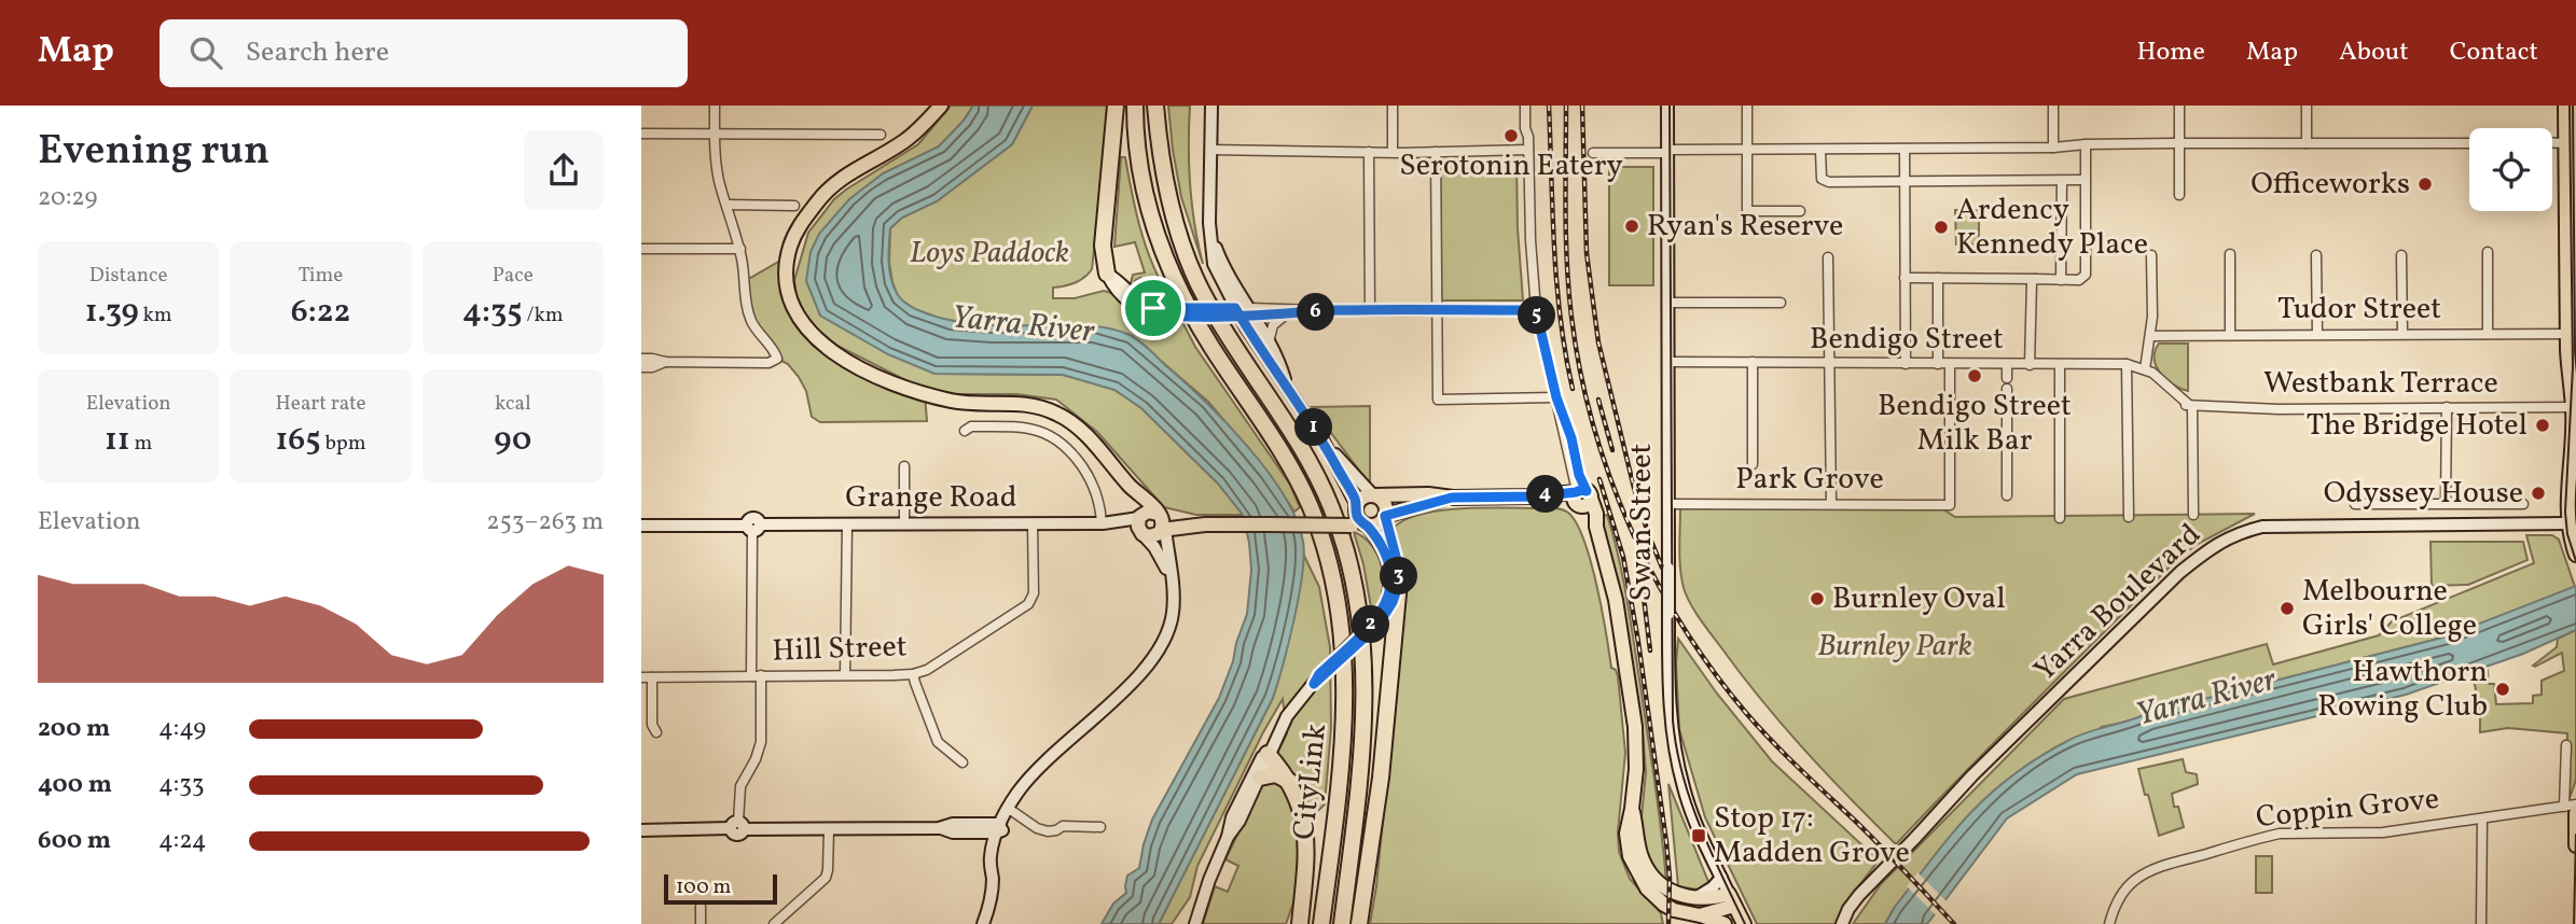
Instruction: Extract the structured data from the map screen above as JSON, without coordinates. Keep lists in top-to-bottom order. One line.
{"streets":{"highway":["CityLink"],"main road":["Grange Road","Swan Street","Yarra Boulevard"],"street":["Tudor Street","Bendigo Street","Westbank Terrace","Park Grove","Hill Street","Coppin Grove"]},"crossings":[["Bendigo Street","Park Grove"],["Bendigo Street","Swan Street"],["Park Grove","Swan Street"],["Grange Road","Hill Street"]],"water":["Yarra River"],"parks":["Loys Paddock","Burnley Park"],"places":{"other":["Serotonin Eatery","Officeworks","Ryan's Reserve","Ardency Kennedy Place","Bendigo Street Milk Bar","The Bridge Hotel","Odyssey House","Burnley Oval","Melbourne Girls' College","Hawthorn Rowing Club"],"transit":["Stop 17: Madden Grove"]},"scale_bar":"100 m","page":{"header":"Map","search":"Search here","nav":["Home","Map","About","Contact"],"heading":["Evening run","20:29"],"stats":[["Distance","1.39 km"],["Time","6:22"],["Pace","4:35 /km"],["Elevation","11 m"],["Heart rate","165 bpm"],["kcal","90"]],"pins":["6","5","1","4","3","2"],"chart":["Elevation","253–263 m"],"list":[{"name":"200 m","note":"4:49"},{"name":"400 m","note":"4:33"},{"name":"600 m","note":"4:24"}],"scale":"100 m"}}
